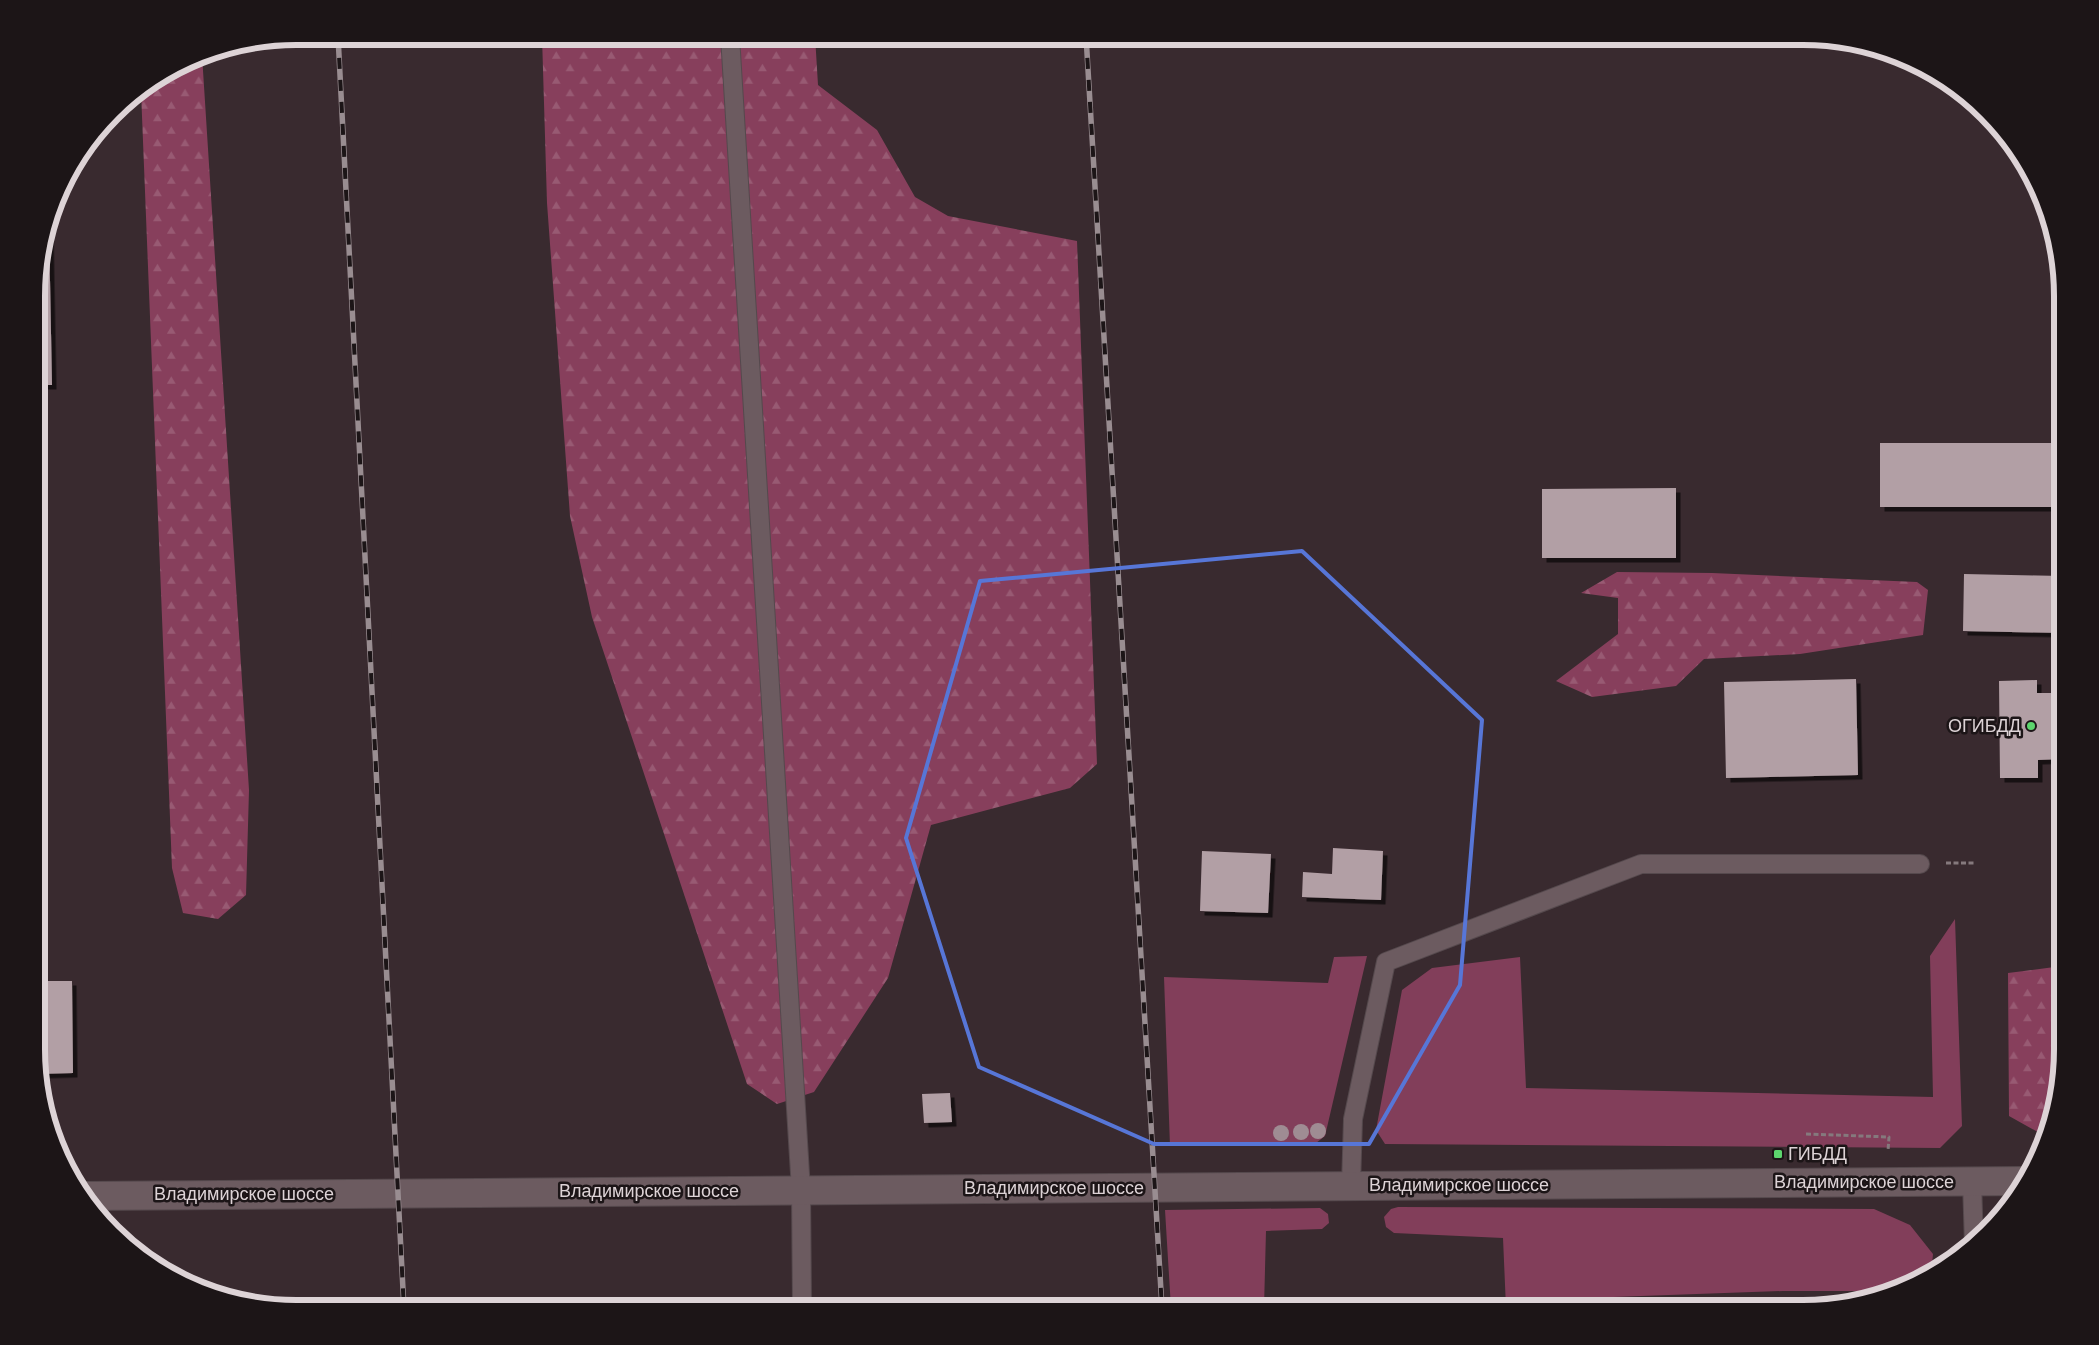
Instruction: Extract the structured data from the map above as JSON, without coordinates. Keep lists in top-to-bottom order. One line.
{"streets":{"main road":["Владимирское шоссе"]},"places":{"other":["ОГИБДД"],"transit":["ГИБДД"]}}
